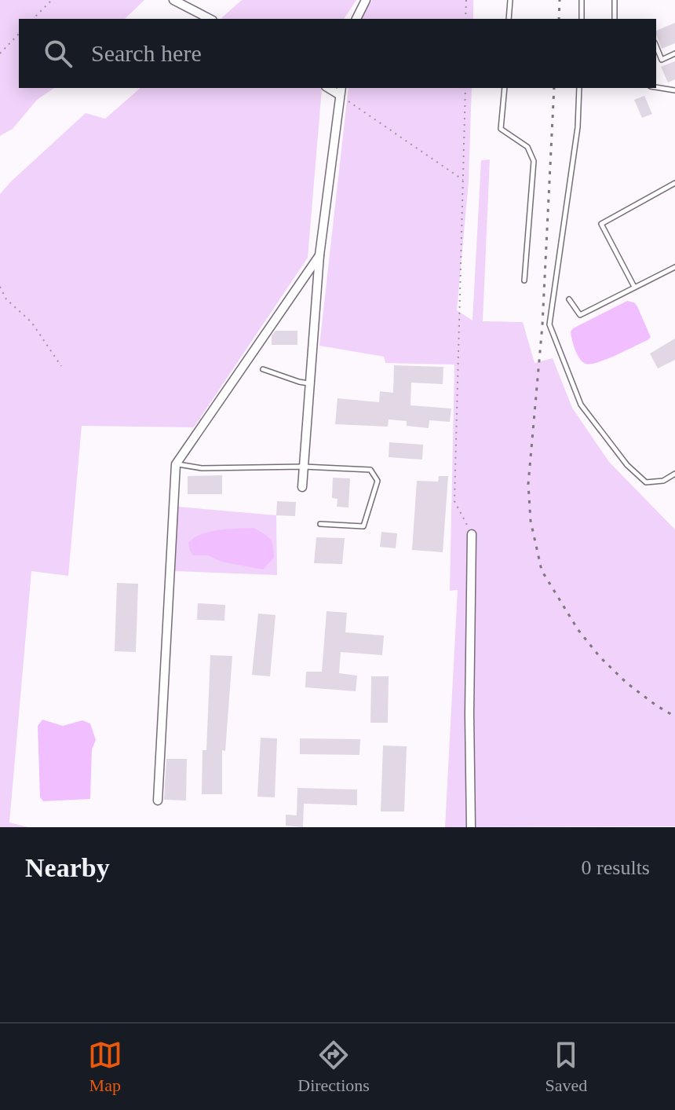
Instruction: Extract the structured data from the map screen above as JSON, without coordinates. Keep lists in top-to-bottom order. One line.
{"page":{"search":"Search here","heading":["Nearby","0 results"],"nav":["Map","Directions","Saved"]}}
